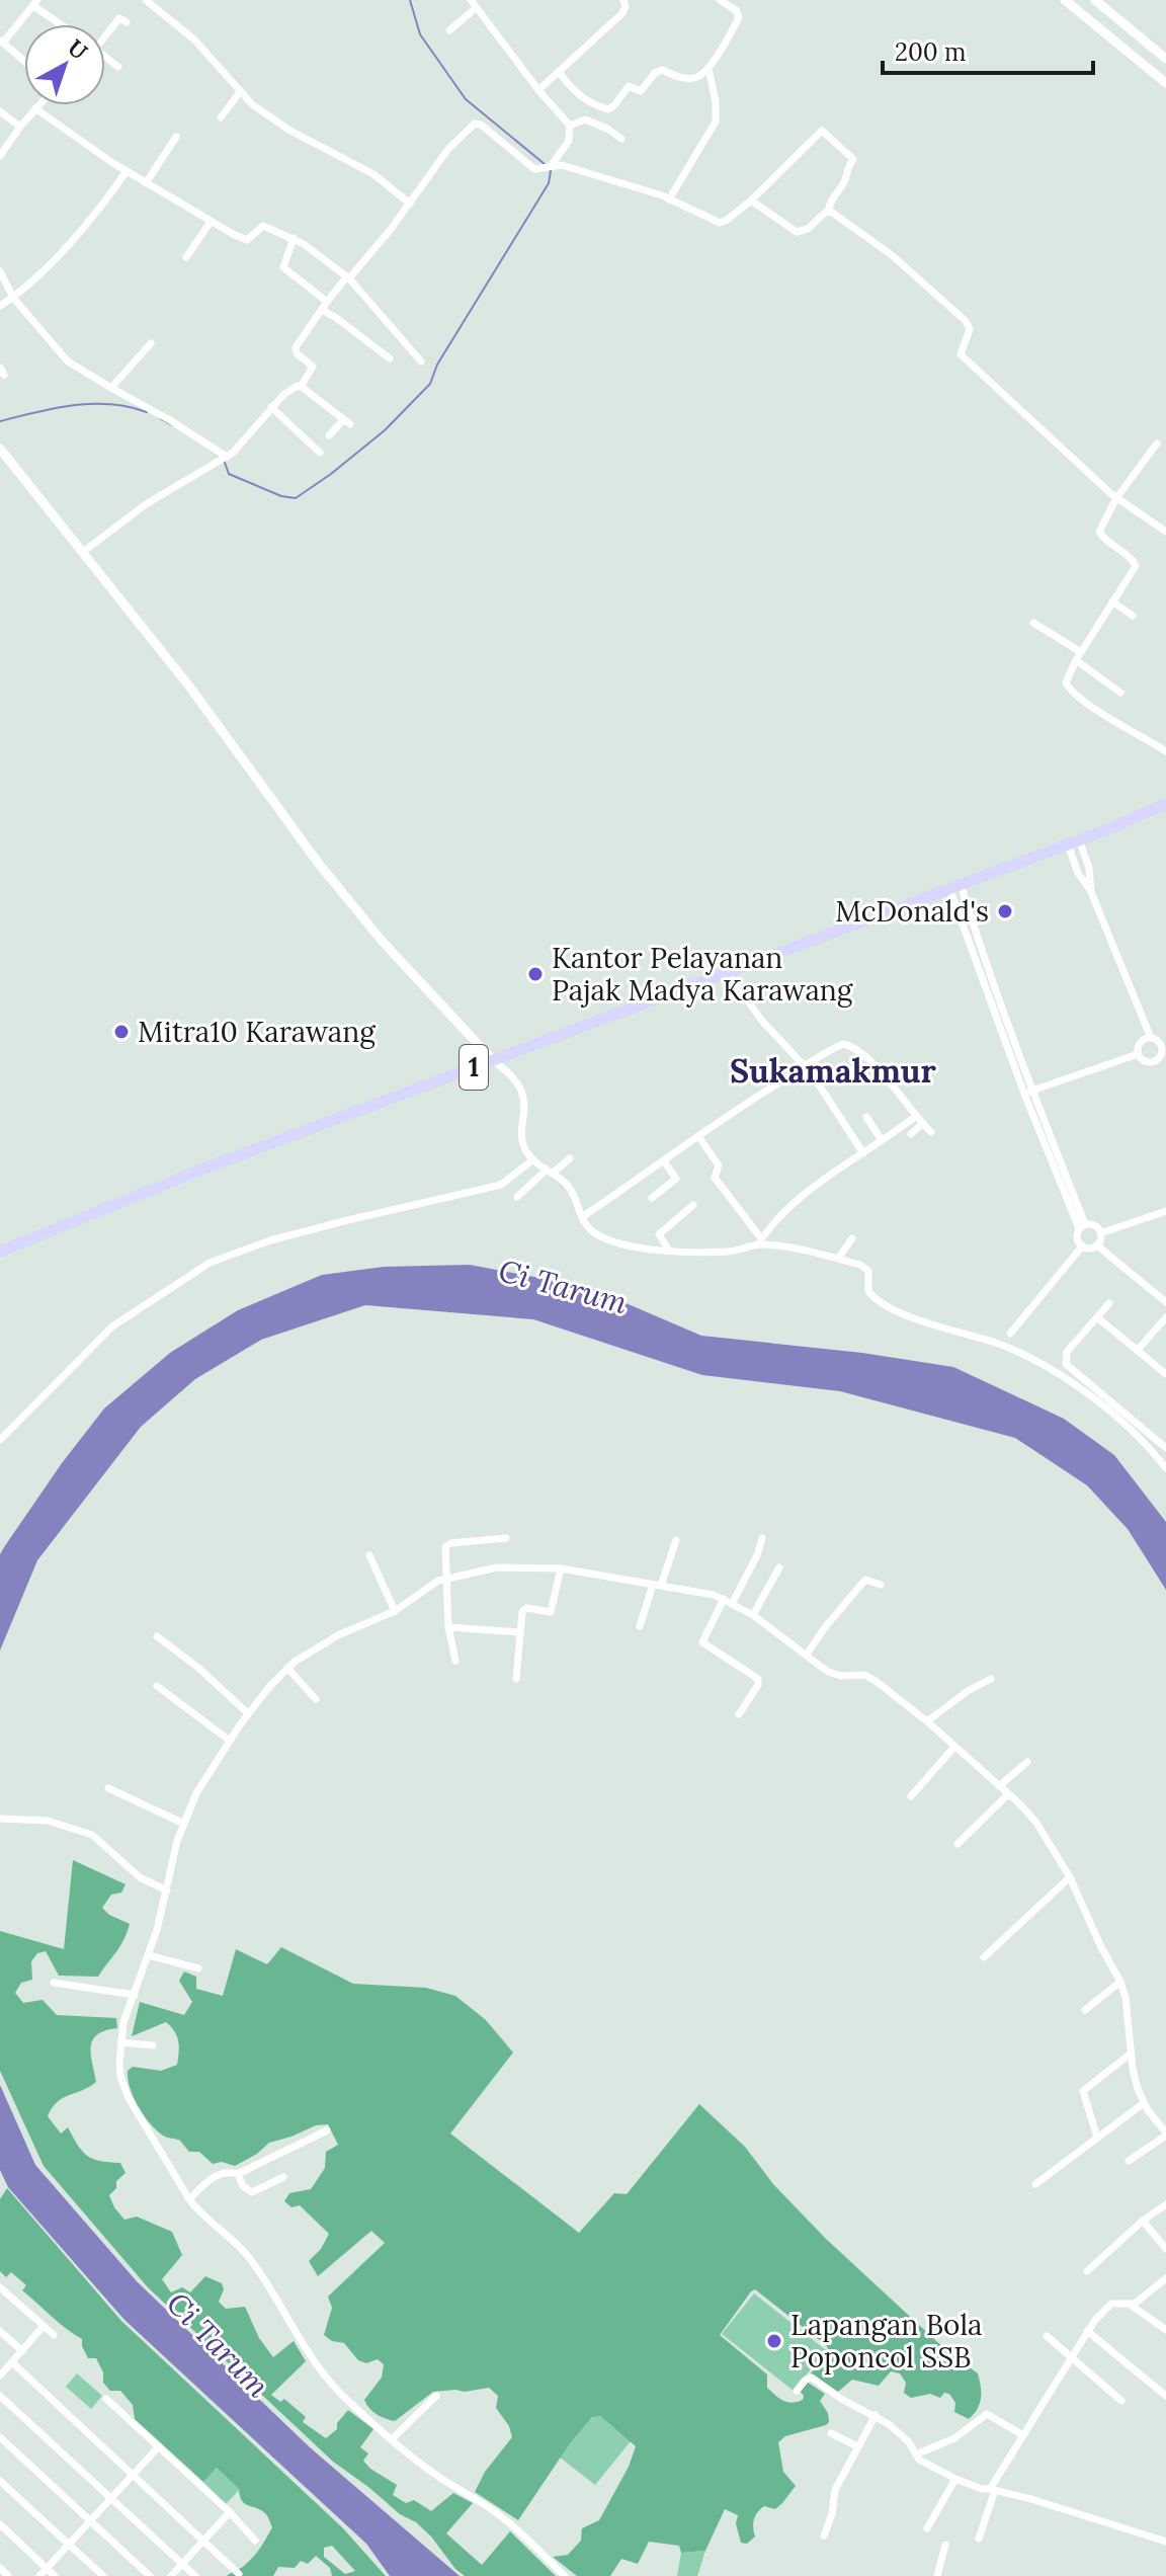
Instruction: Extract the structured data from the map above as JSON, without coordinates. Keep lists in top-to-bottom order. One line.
{"streets":{"main road":["1"]},"districts":["Sukamakmur"],"water":["Ci Tarum"],"places":["McDonald's","Kantor Pelayanan Pajak Madya Karawang","Mitra10 Karawang","Lapangan Bola Poponcol SSB"],"scale_bar":"200 m","north":"top right"}
